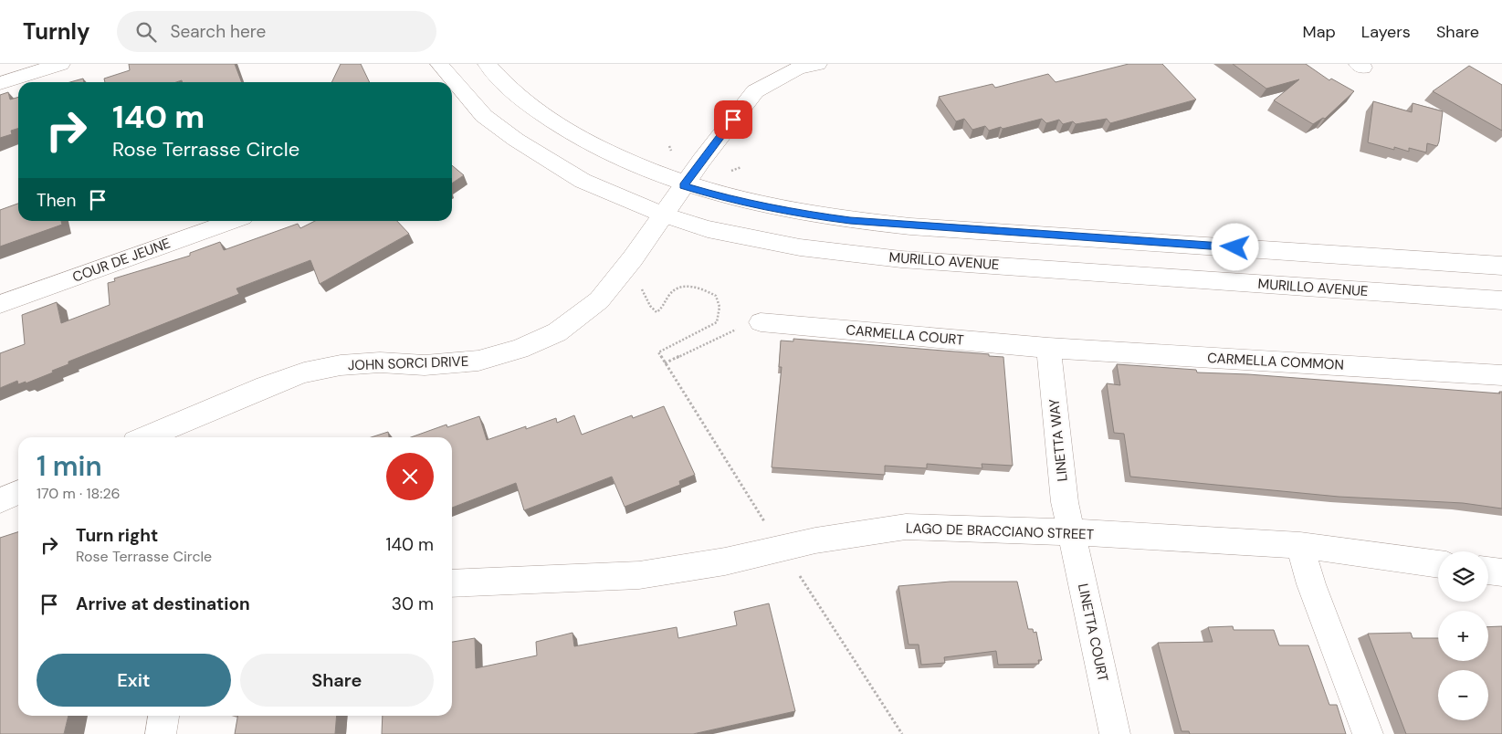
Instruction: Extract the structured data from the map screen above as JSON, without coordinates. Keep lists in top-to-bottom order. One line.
{"streets":{"street":["COUR DE JEUNE","MURILLO AVENUE","CARMELLA COURT","CARMELLA COMMON","JOHN SORCI DRIVE","LINETTA WAY","LAGO DE BRACCIANO STREET","LINETTA COURT"]},"crossings":[["MURILLO AVENUE","JOHN SORCI DRIVE"],["CARMELLA COURT","CARMELLA COMMON"],["CARMELLA COURT","LINETTA WAY"],["CARMELLA COMMON","LINETTA WAY"],["LINETTA WAY","LAGO DE BRACCIANO STREET"],["LINETTA WAY","LINETTA COURT"],["LAGO DE BRACCIANO STREET","LINETTA COURT"]],"page":{"header":"Turnly","search":"Search here","nav":["Map","Layers","Share"],"turn":["140 m","Rose Terrasse Circle"],"then":"Then","heading":["1 min","170 m · 18:26"],"list":[{"name":"Turn right","note":"Rose Terrasse Circle","value":"140 m"},{"name":"Arrive at destination","value":"30 m"}],"map_buttons":["+","−"],"buttons":["Exit","Share"]}}
